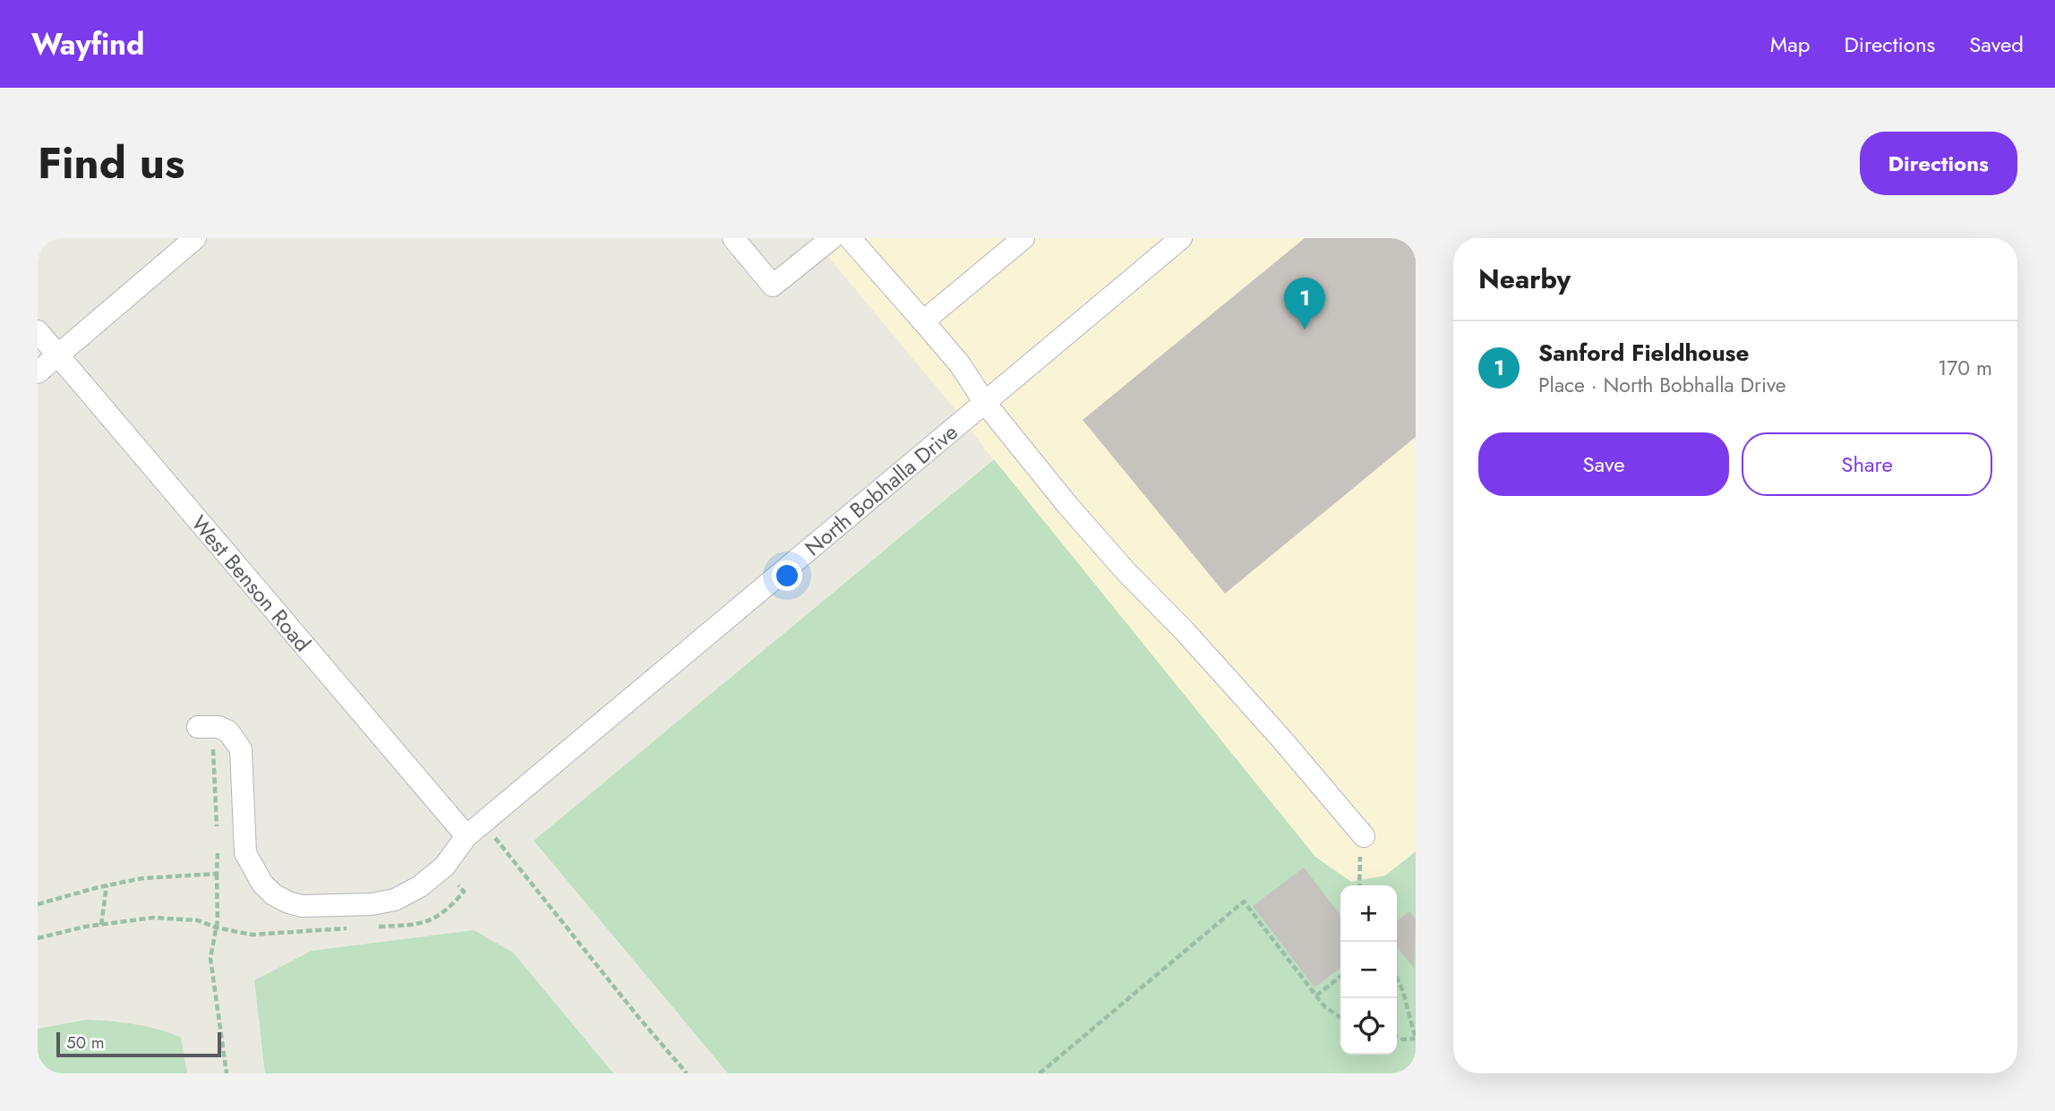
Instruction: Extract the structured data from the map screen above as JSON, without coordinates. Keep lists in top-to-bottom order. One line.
{"streets":{"street":["North Bobhalla Drive","West Benson Road"]},"crossings":[["North Bobhalla Drive","West Benson Road"]],"scale_bar":"50 m","page":{"header":"Wayfind","nav":["Map","Directions","Saved"],"title":"Find us","buttons":["Directions",["Save","Share"]],"heading":"Nearby","pins":"1","list":[{"mark":"1","name":"Sanford Fieldhouse","note":"Place · North Bobhalla Drive","value":"170 m"}],"map_buttons":["+","−"],"scale":"50 m"}}
